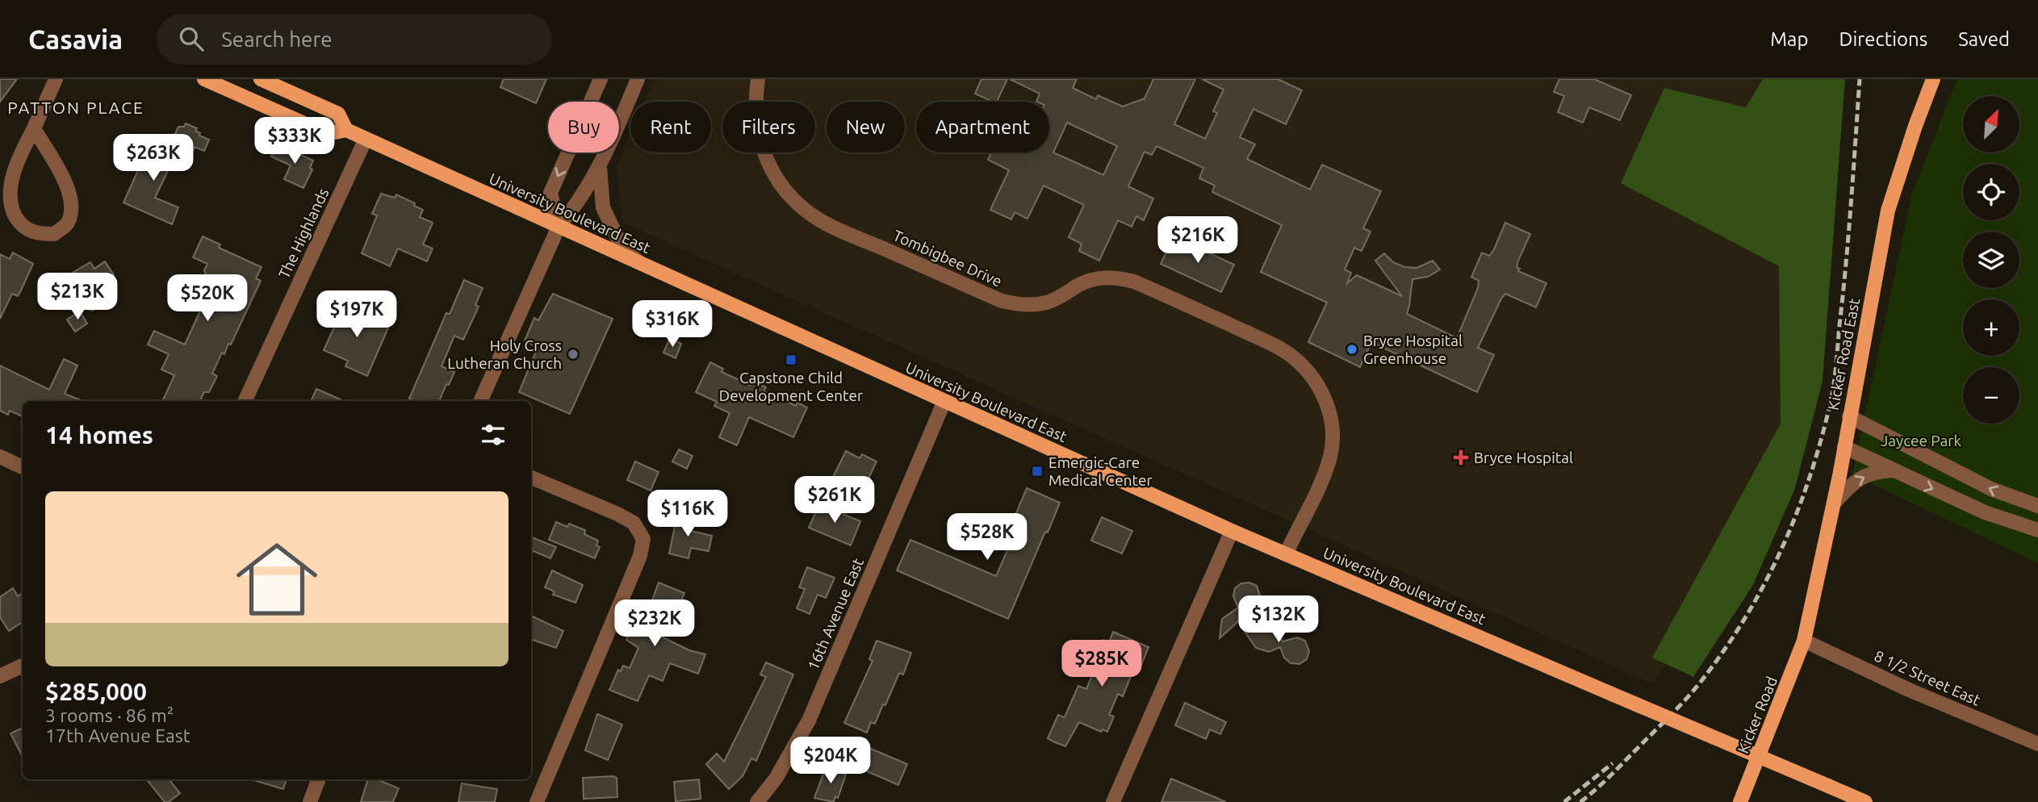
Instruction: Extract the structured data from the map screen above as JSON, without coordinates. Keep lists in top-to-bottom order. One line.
{"streets":{"main road":["University Boulevard East","Kicker Road East","Kicker Road"],"street":["The Highlands","Tombigbee Drive","16th Avenue East","8 1/2 Street East"]},"crossings":[["University Boulevard East","The Highlands"],["University Boulevard East","Tombigbee Drive"],["University Boulevard East","16th Avenue East"],["Kicker Road East","8 1/2 Street East"],["Kicker Road East","Kicker Road"],["8 1/2 Street East","Kicker Road"]],"districts":["PATTON PLACE"],"parks":["Jaycee Park"],"places":{"other":["Bryce Hospital Greenhouse","Holy Cross Lutheran Church"],"transit":["Capstone Child Development Center","Emergic-Care Medical Center"],"health":["Bryce Hospital"]},"north":"top right","page":{"header":"Casavia","search":"Search here","nav":["Map","Directions","Saved"],"map_buttons":["+","−"],"chip":["Buy","Rent","Filters","New","Apartment"],"price":["$333K","$263K","$216K","$213K","$520K","$197K","$316K","$261K","$116K","$528K","$132K","$232K","$285K","$204K"],"heading":"14 homes","list":[{"name":"$285,000","note":"3 rooms · 86 m² · 17th Avenue East"}]}}
